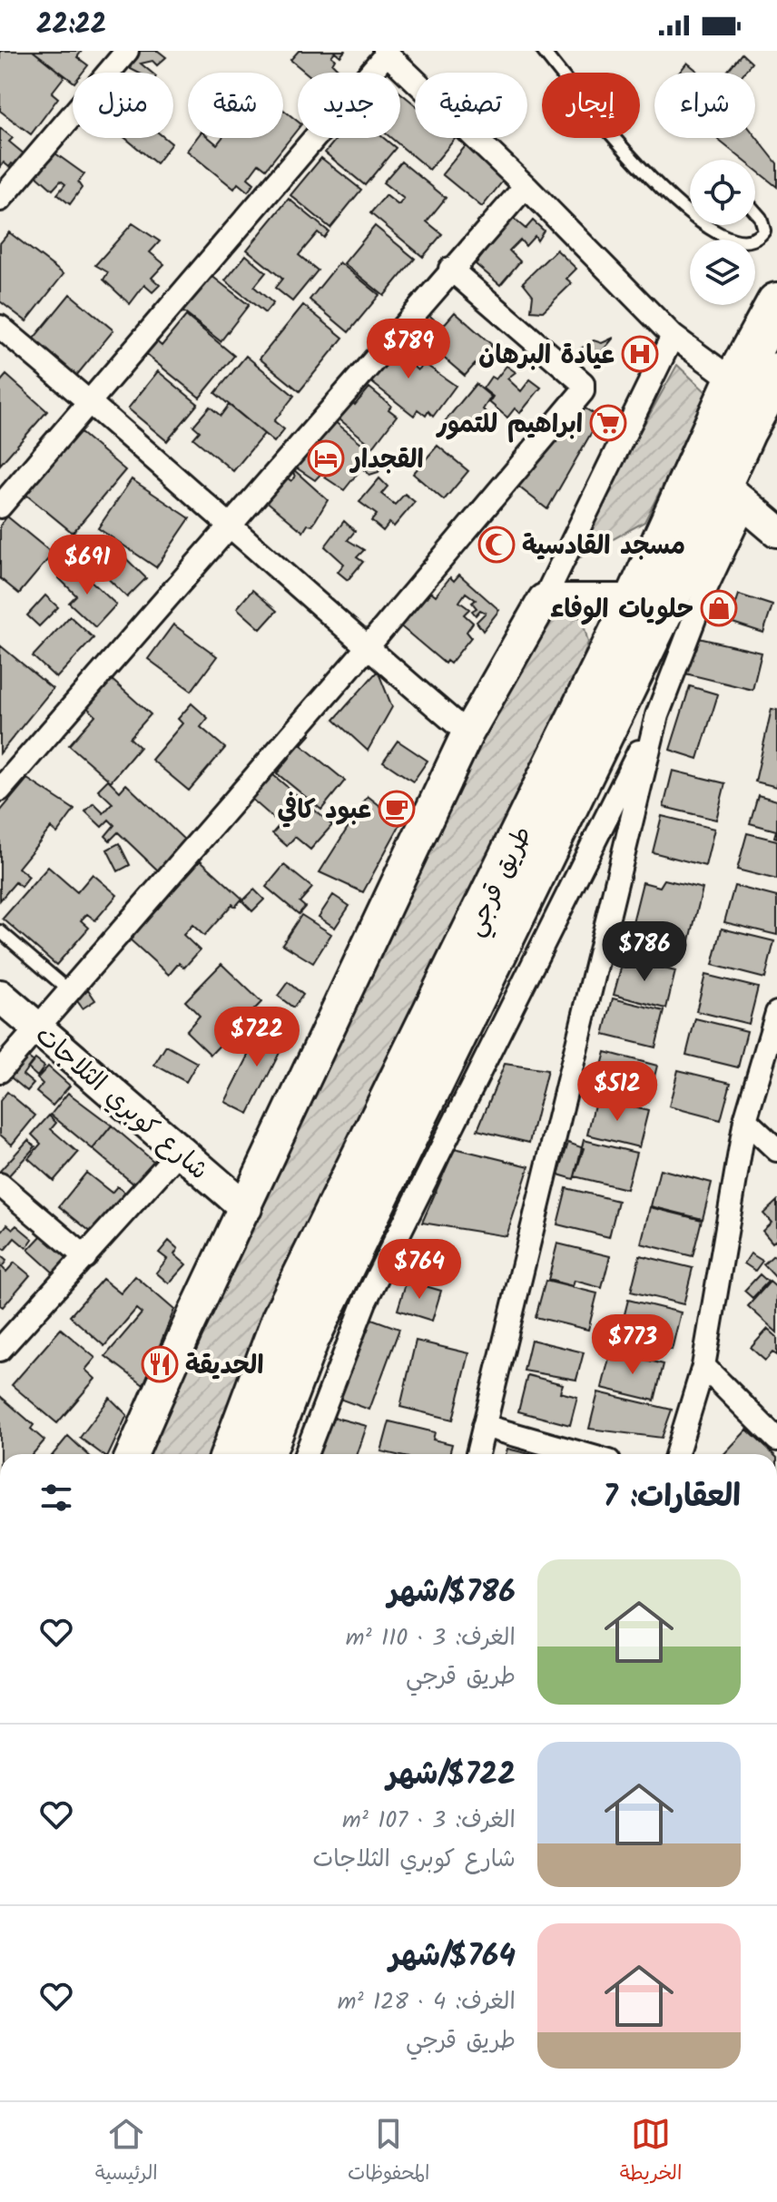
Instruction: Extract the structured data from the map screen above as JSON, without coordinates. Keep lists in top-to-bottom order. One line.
{"streets":{"highway":["طريق قرجي"],"main road":["شارع كوبري الثلاجات"]},"places":{"hospital":["عيادة البرهان"],"supermarket":["ابراهيم للتمور"],"hotel":["القجدار"],"mosque":["مسجد القادسية"],"shop":["حلويات الوفاء"],"cafe":["عبود كافي"],"restaurant":["الحديقة"]},"page":{"status":"22:22","chip":["شراء","إيجار","تصفية","جديد","شقة","منزل"],"price":["$789","$691","$786","$722","$512","$764","$773"],"heading":"العقارات: 7","list":[{"name":"$786/شهر","note":"الغرف: 3 · 110 m² · طريق قرجي"},{"name":"$722/شهر","note":"الغرف: 3 · 107 m² · شارع كوبري الثلاجات"},{"name":"$764/شهر","note":"الغرف: 4 · 128 m² · طريق قرجي"}],"tabs":["الخريطة","المحفوظات","الرئيسية"]}}
